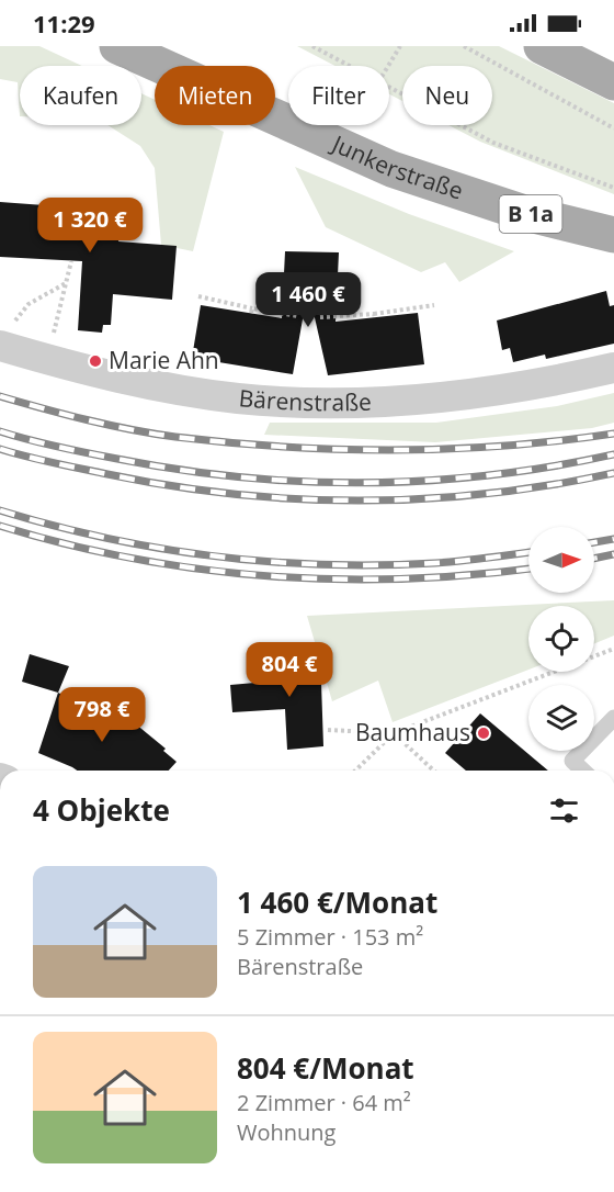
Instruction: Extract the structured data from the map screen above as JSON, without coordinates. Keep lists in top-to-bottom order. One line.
{"streets":{"main road":["Junkerstraße","B 1a"],"street":["Bärenstraße"]},"places":["Marie Ahn","Baumhaus"],"north":"right","page":{"status":"11:29","chip":["Kaufen","Mieten","Filter","Neu"],"price":["1 320 €","1 460 €","804 €","798 €"],"heading":"4 Objekte","list":[{"name":"1 460 €/Monat","note":"5 Zimmer · 153 m² · Bärenstraße"},{"name":"804 €/Monat","note":"2 Zimmer · 64 m² · Wohnung"}]}}
